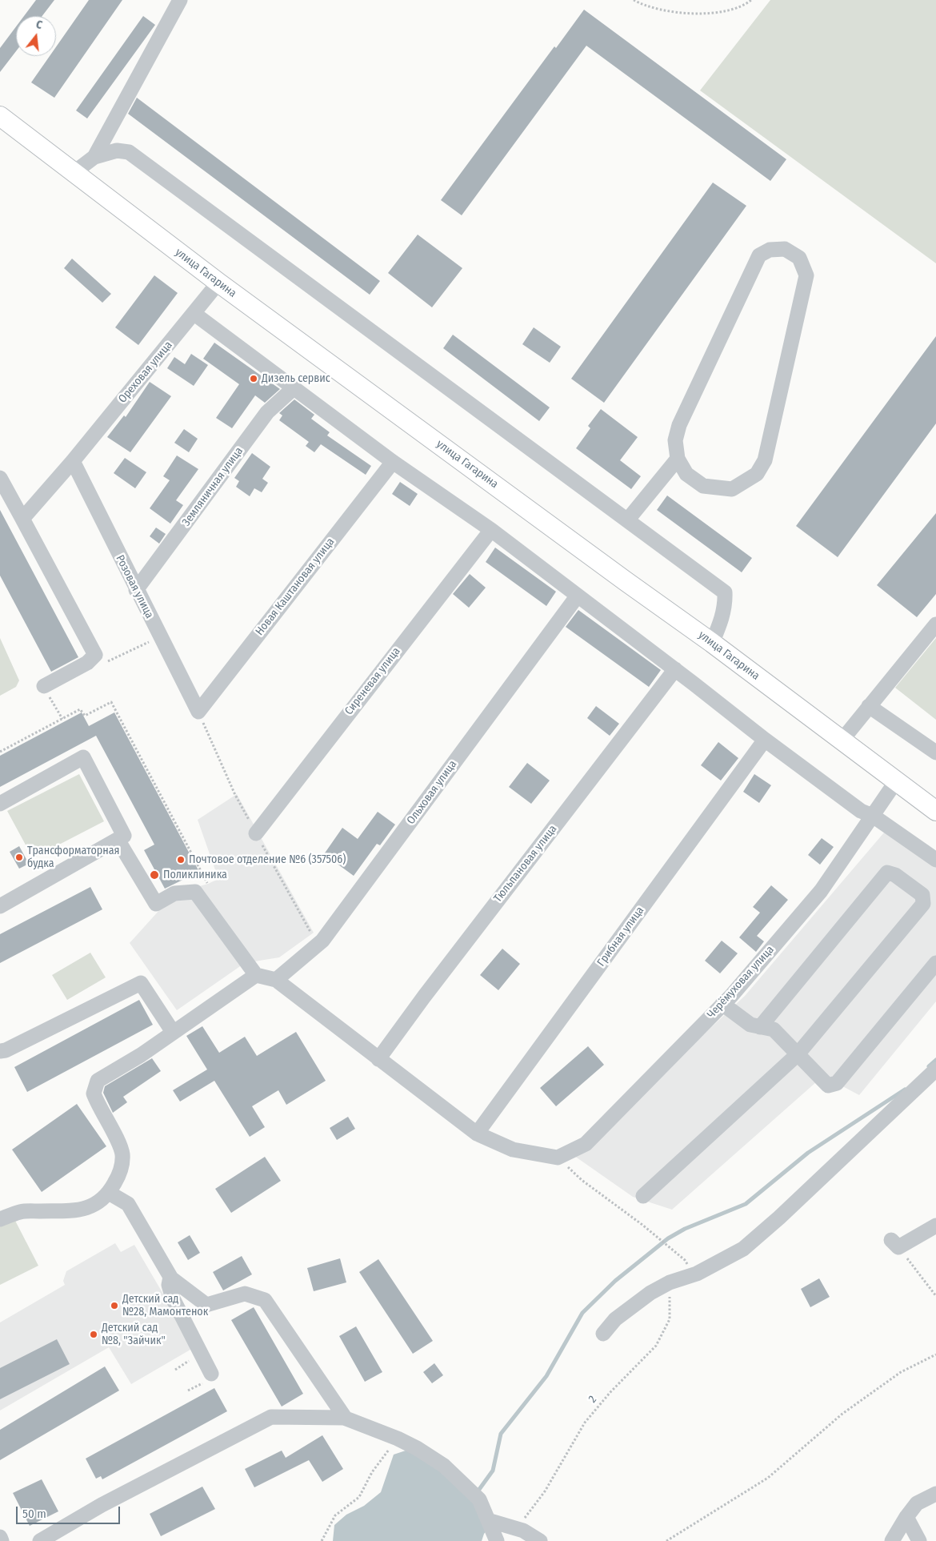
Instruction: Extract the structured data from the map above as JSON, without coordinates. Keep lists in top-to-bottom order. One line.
{"streets":{"main road":["улица Гагарина"],"street":["Ореховая улица","Земляничная улица","Розовая улица","Новая Каштановая улица","Сиреневая улица","Ольховая улица","Тюльпановая улица","Грибная улица","Черёмуховая улица"],"path":["2"]},"crossings":[["улица Гагарина","Ореховая улица"],["улица Гагарина","Черёмуховая улица"],["Ореховая улица","Розовая улица"],["Земляничная улица","Розовая улица"],["Розовая улица","Новая Каштановая улица"]],"places":["Дизель сервис","Трансформаторная будка","Почтовое отделение №6 (357506)","Поликлиника","Детский сад №28, Мамонтенок","Детский сад №8, \"Зайчик\""],"scale_bar":"50 m","north":"top"}
